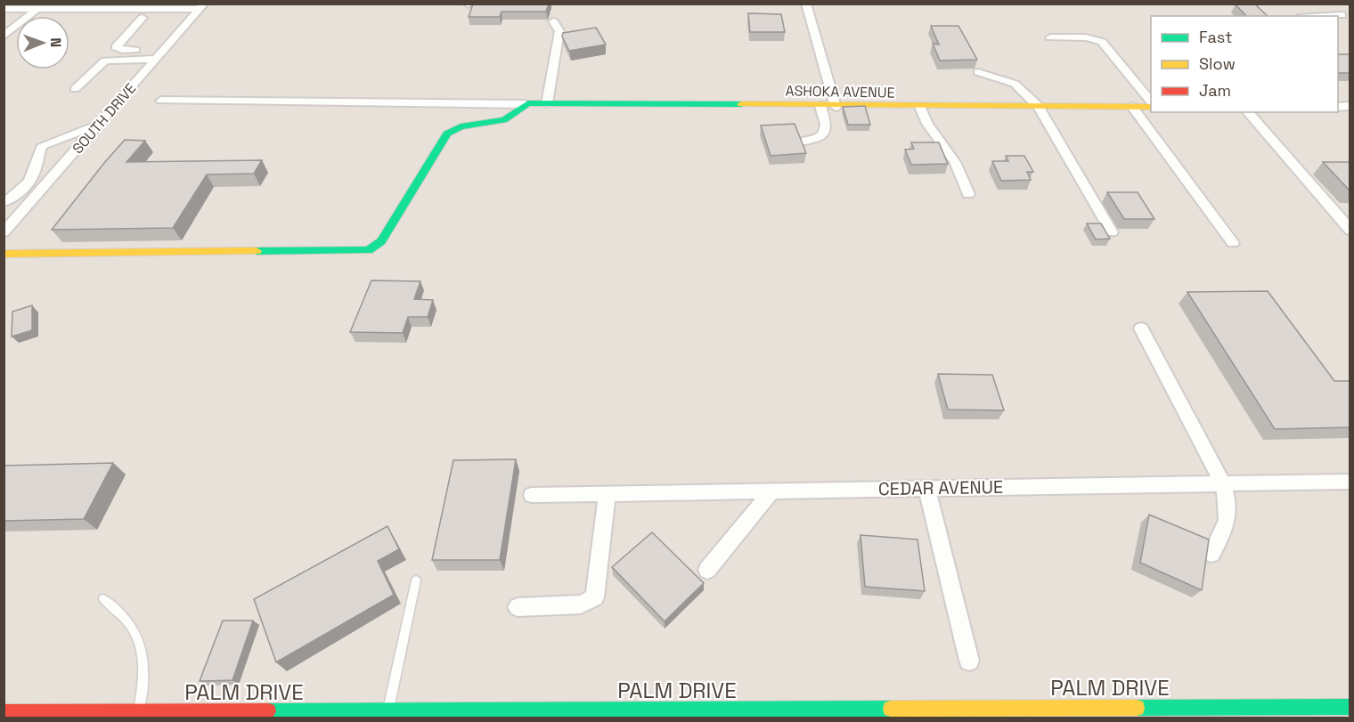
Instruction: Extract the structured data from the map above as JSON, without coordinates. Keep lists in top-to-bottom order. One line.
{"streets":{"street":["ASHOKA AVENUE","SOUTH DRIVE","CEDAR AVENUE","PALM DRIVE"]},"legend":["Fast","Slow","Jam"],"north":"right"}
